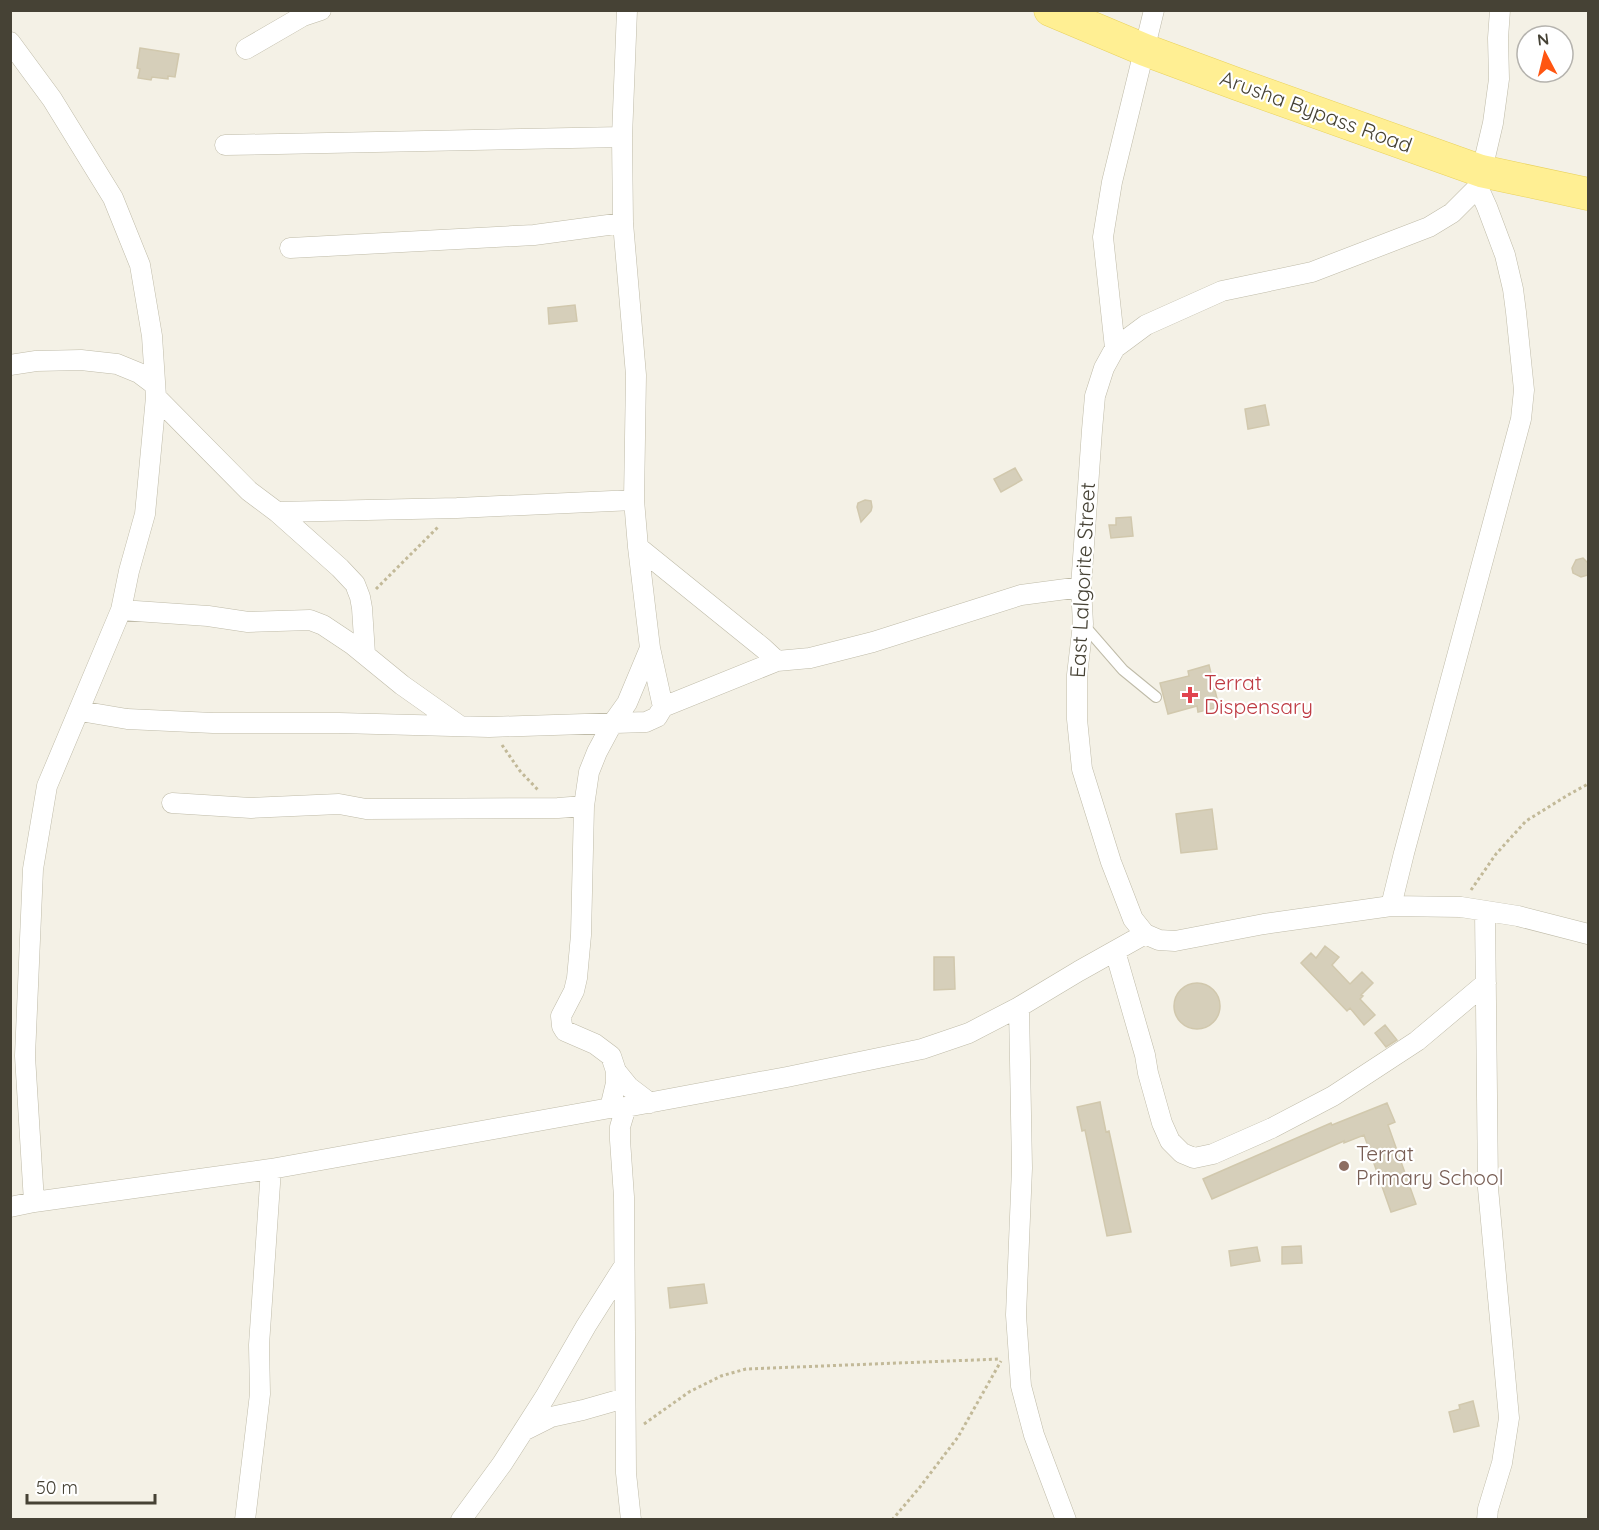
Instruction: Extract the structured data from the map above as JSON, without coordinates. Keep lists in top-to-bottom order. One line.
{"streets":{"main road":["Arusha Bypass Road"],"street":["East Lalgorite Street"]},"crossings":[["Arusha Bypass Road","East Lalgorite Street"]],"places":{"health":["Terrat Dispensary"],"other":["Terrat Primary School"]},"scale_bar":"50 m","north":"top"}
